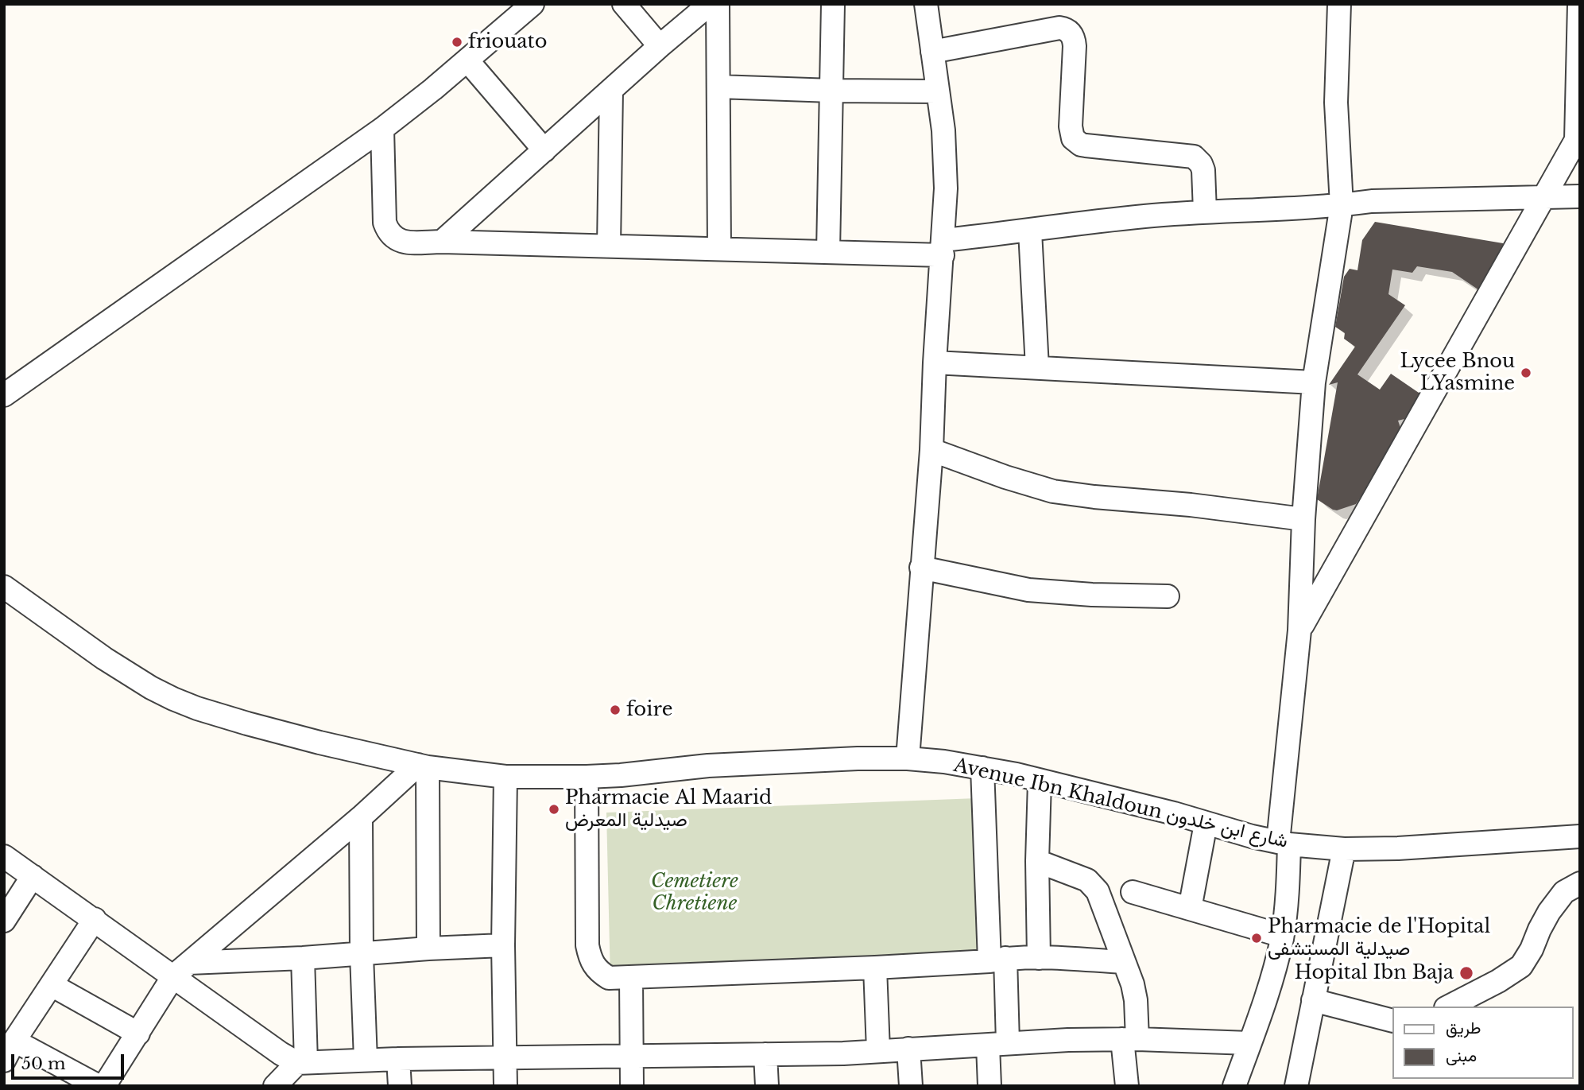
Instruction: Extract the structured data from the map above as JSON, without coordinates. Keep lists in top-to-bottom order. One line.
{"streets":{"street":["Avenue Ibn Khaldoun شارع ابن خلدون"]},"parks":["Cemetiere Chretiene"],"places":["friouato","Lycee Bnou LYasmine","foire","Pharmacie Al Maarid صيدلية المعرض","Pharmacie de l'Hopital صيدلية المستشفى","Hopital Ibn Baja"],"legend":["طريق","مبنى"],"scale_bar":"50 m"}
